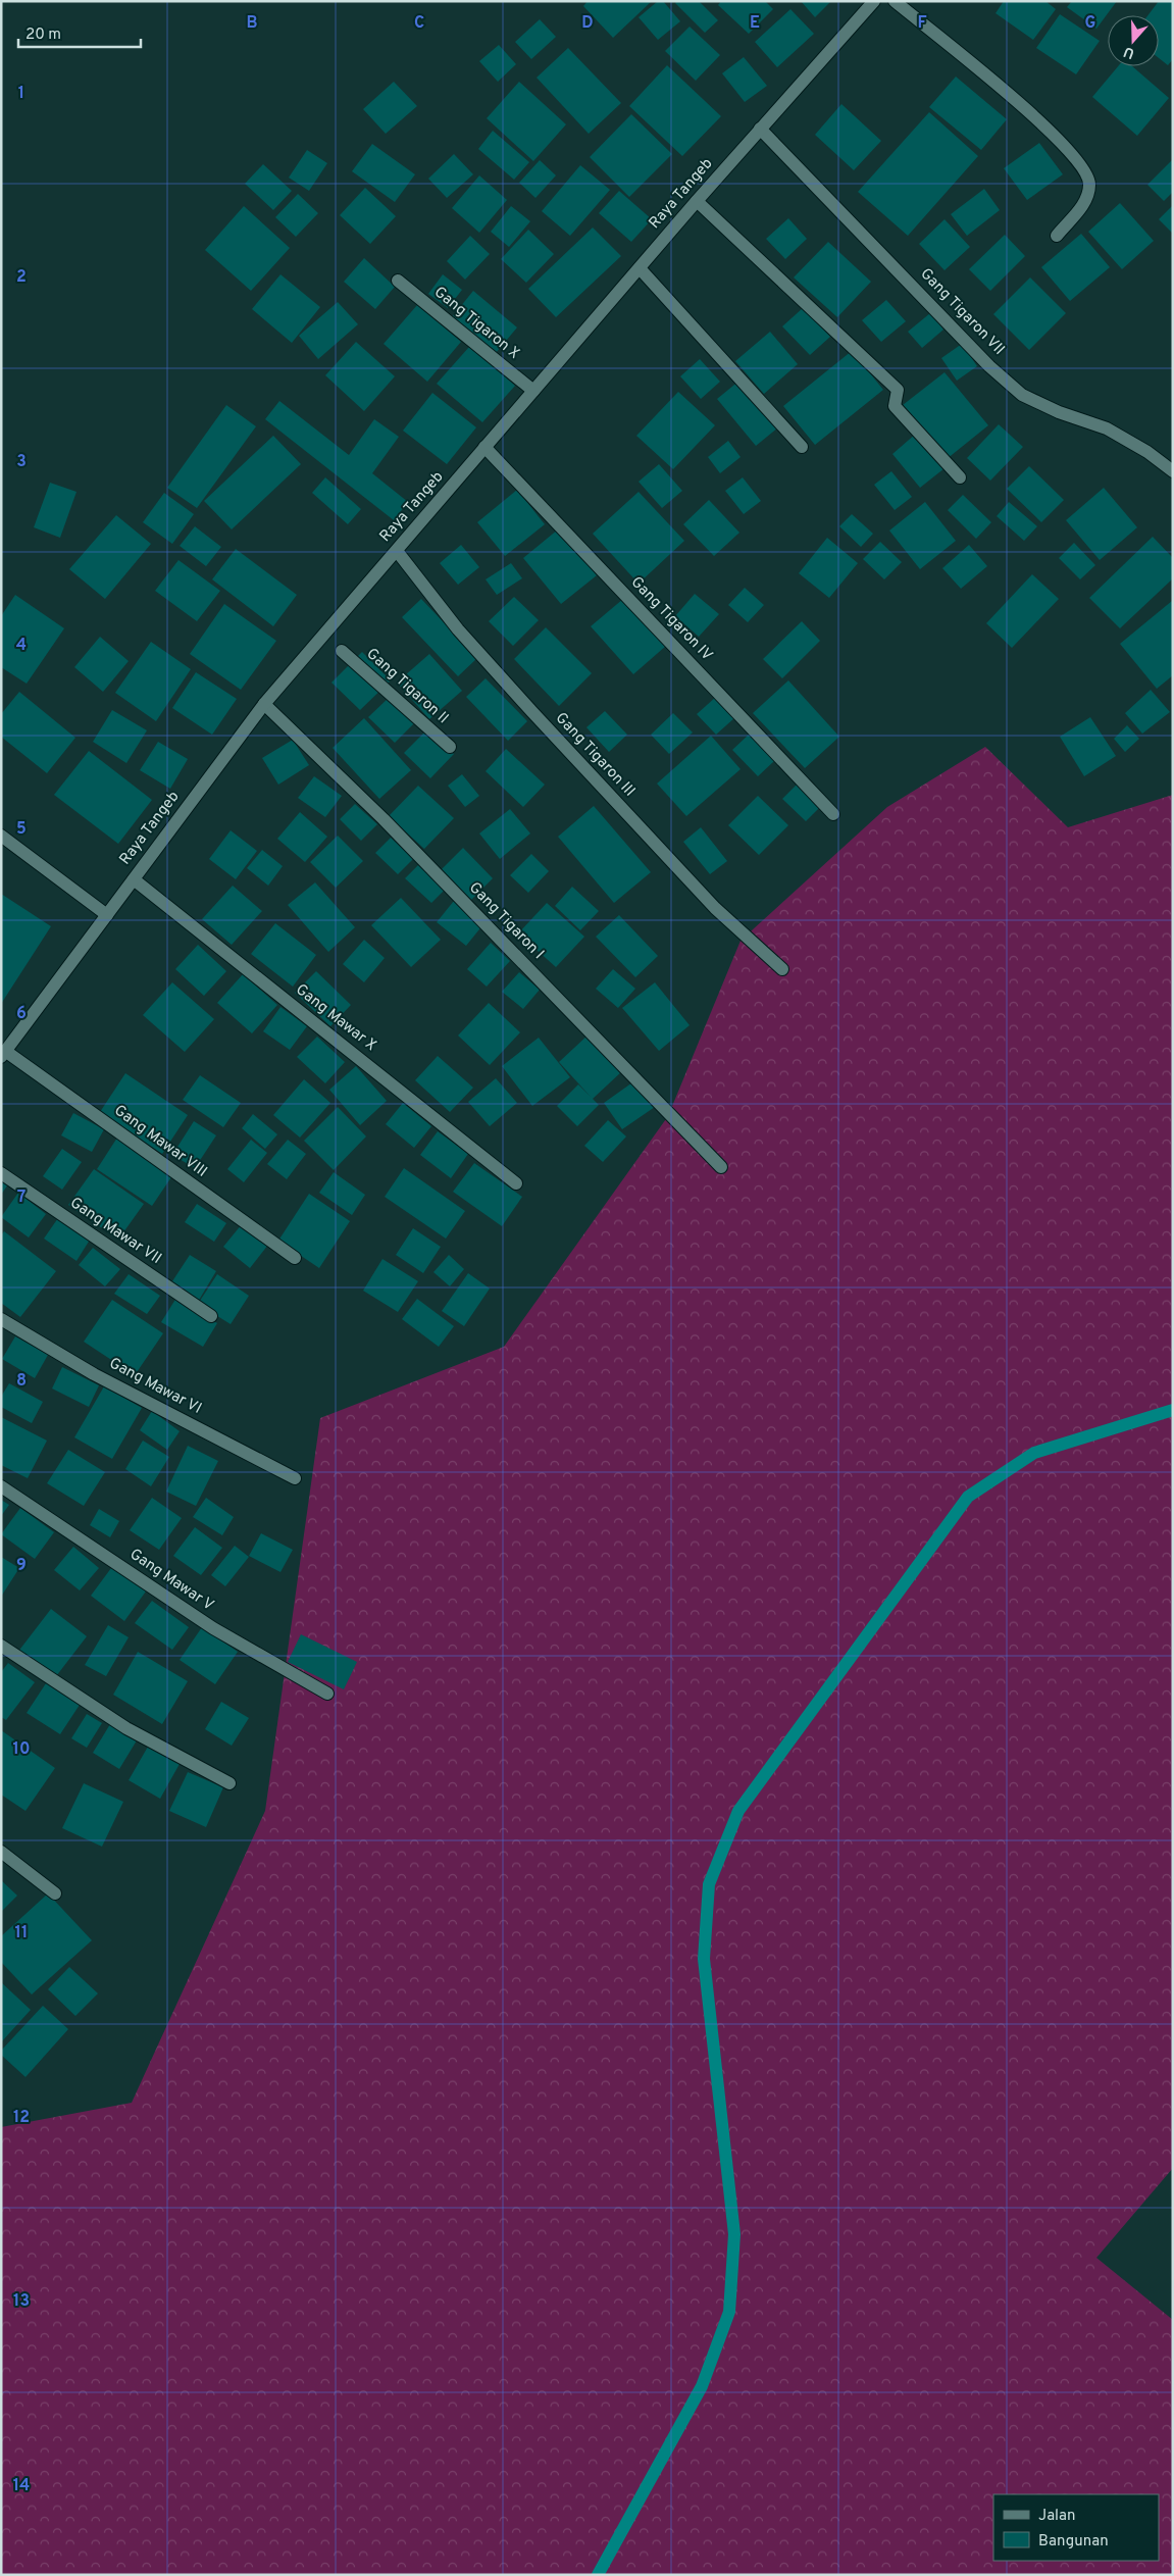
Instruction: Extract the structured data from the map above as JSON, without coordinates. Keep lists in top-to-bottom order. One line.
{"streets":{"street":["Raya Tangeb","Gang Tigaron VII","Gang Tigaron X","Gang Tigaron IV","Gang Tigaron II","Gang Tigaron III","Gang Tigaron I","Gang Mawar X","Gang Mawar VIII","Gang Mawar VII","Gang Mawar VI","Gang Mawar V"]},"crossings":[["Raya Tangeb","Gang Tigaron VII"],["Raya Tangeb","Gang Tigaron X"],["Raya Tangeb","Gang Tigaron IV"],["Raya Tangeb","Gang Tigaron III"],["Raya Tangeb","Gang Tigaron I"],["Raya Tangeb","Gang Mawar X"],["Raya Tangeb","Gang Mawar VIII"]],"legend":["Jalan","Bangunan"],"scale_bar":"20 m","north":"bottom","grid":{"columns":["B","C","D","E","F","G"],"rows":["1","2","3","4","5","6","7","8","9","10","11","12","13","14"]}}
